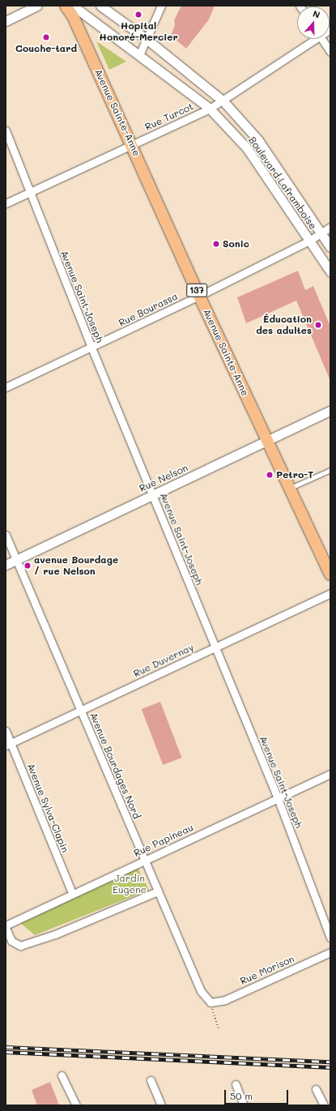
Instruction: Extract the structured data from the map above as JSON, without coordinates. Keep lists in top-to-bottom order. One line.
{"streets":{"main road":["Avenue Sainte-Anne","137"],"street":["Rue Turcot","Boulevard Laframboise","Avenue Saint-Joseph","Rue Bourassa","Rue Nelson","Rue Duvernay","Avenue Bourdages Nord","Avenue Sylva-Clapin","Rue Papineau","Rue Morison"]},"crossings":[["Avenue Sainte-Anne","Rue Turcot"],["Avenue Sainte-Anne","Rue Bourassa"],["Avenue Sainte-Anne","Rue Nelson"],["Rue Turcot","Boulevard Laframboise"],["Rue Turcot","Avenue Saint-Joseph"],["Boulevard Laframboise","Rue Bourassa"],["Avenue Saint-Joseph","Rue Bourassa"],["Avenue Saint-Joseph","Rue Nelson"],["Avenue Saint-Joseph","Rue Duvernay"],["Avenue Saint-Joseph","Rue Papineau"],["Rue Nelson","Avenue Bourdages Nord"],["Rue Duvernay","Avenue Bourdages Nord"],["Rue Duvernay","Avenue Sylva-Clapin"],["Avenue Bourdages Nord","Rue Papineau"],["Avenue Bourdages Nord","Rue Morison"],["Avenue Sylva-Clapin","Rue Papineau"]],"parks":["Jardin Eugene"],"places":["Hopital Honoré-Mercier","Couche-tard","Sonic","Éducation des adultes","Petro-T","avenue Bourdage / rue Nelson"],"scale_bar":"50 m","north":"top"}
